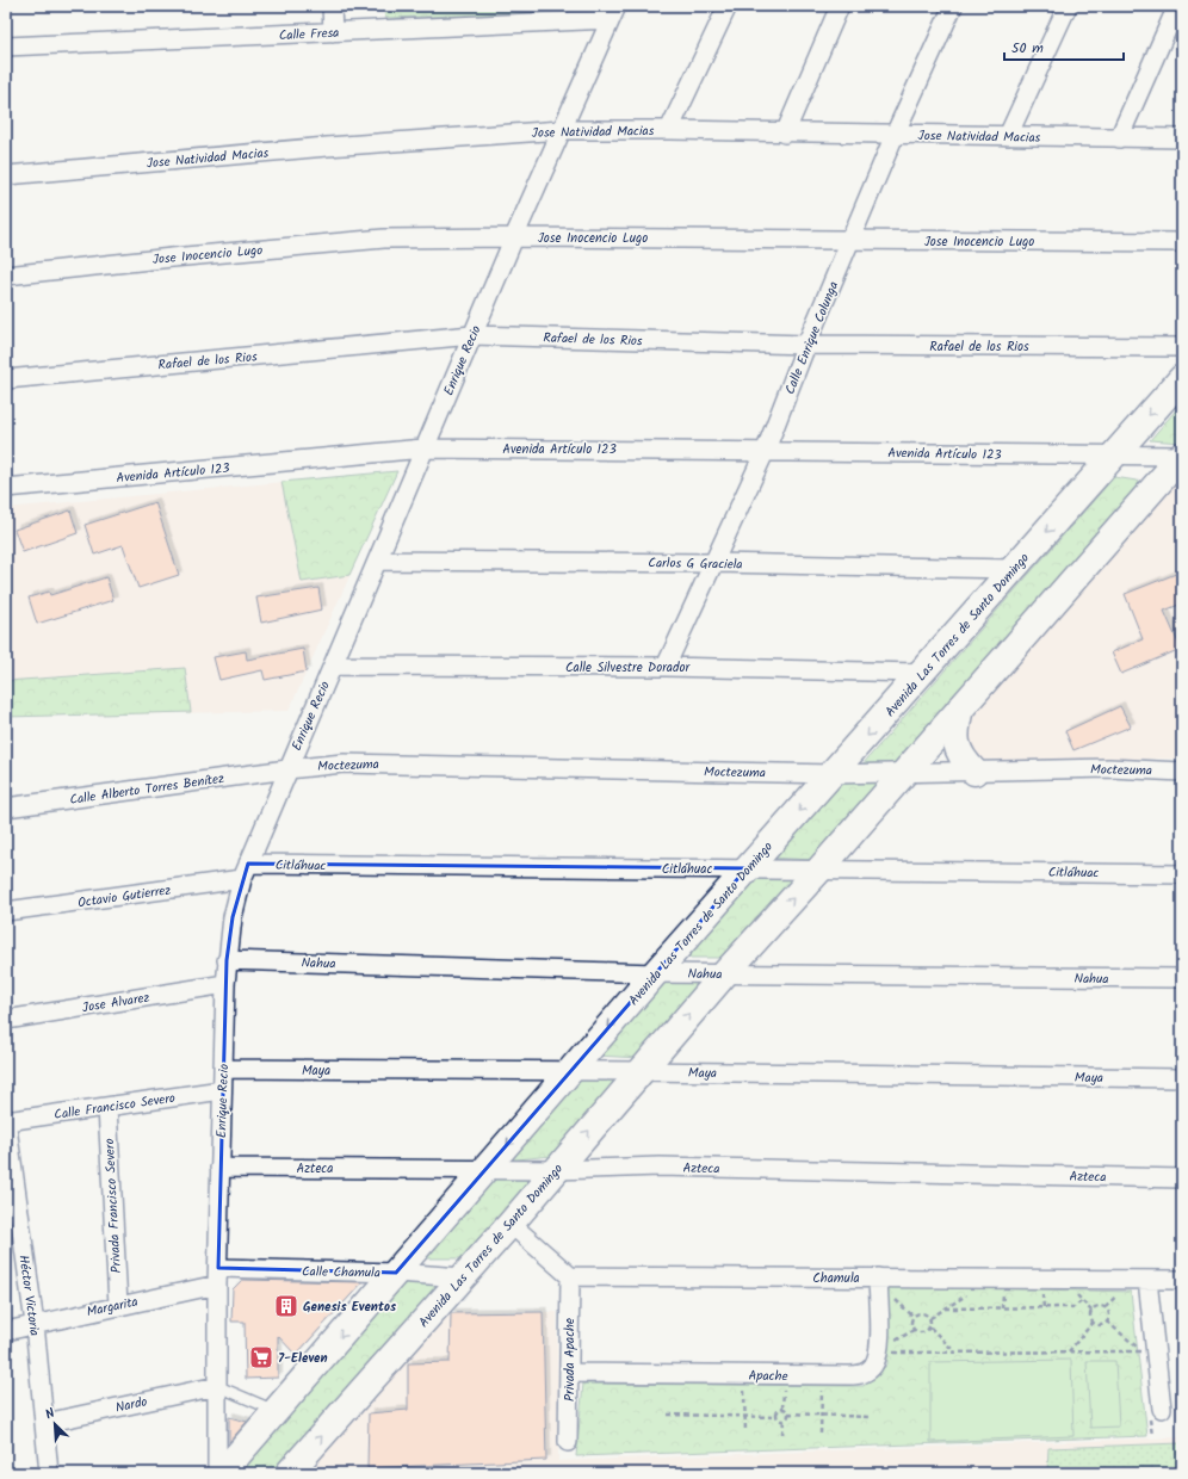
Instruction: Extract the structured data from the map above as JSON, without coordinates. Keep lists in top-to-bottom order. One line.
{"streets":{"street":["Calle Fresa","Jose Natividad Macias","Jose Inocencio Lugo","Calle Enrique Colunga","Rafael de los Rios","Enrique Recio","Avenida Artículo 123","Carlos G Graciela","Avenida Las Torres de Santo Domingo","Calle Silvestre Dorador","Moctezuma","Calle Alberto Torres Benítez","Citláhuac","Octavio Gutierrez","Nahua","Jose Alvarez","Maya","Calle Francisco Severo","Azteca","Privada Francisco Severo","Calle Chamula","Chamula","Héctor Victoria","Margarita","Privada Apache","Apache","Nardo"]},"crossings":[["Calle Fresa","Enrique Recio"],["Jose Natividad Macias","Calle Enrique Colunga"],["Jose Natividad Macias","Enrique Recio"],["Jose Inocencio Lugo","Calle Enrique Colunga"],["Jose Inocencio Lugo","Enrique Recio"],["Calle Enrique Colunga","Rafael de los Rios"],["Calle Enrique Colunga","Avenida Artículo 123"],["Calle Enrique Colunga","Carlos G Graciela"],["Calle Enrique Colunga","Calle Silvestre Dorador"],["Rafael de los Rios","Enrique Recio"],["Enrique Recio","Avenida Artículo 123"],["Enrique Recio","Carlos G Graciela"],["Enrique Recio","Calle Silvestre Dorador"],["Enrique Recio","Moctezuma"],["Enrique Recio","Calle Alberto Torres Benítez"],["Enrique Recio","Citláhuac"],["Enrique Recio","Octavio Gutierrez"],["Enrique Recio","Nahua"],["Enrique Recio","Jose Alvarez"],["Enrique Recio","Maya"],["Enrique Recio","Calle Francisco Severo"],["Enrique Recio","Azteca"],["Enrique Recio","Calle Chamula"],["Enrique Recio","Margarita"],["Enrique Recio","Nardo"],["Avenida Artículo 123","Avenida Las Torres de Santo Domingo"],["Carlos G Graciela","Avenida Las Torres de Santo Domingo"],["Avenida Las Torres de Santo Domingo","Calle Silvestre Dorador"],["Avenida Las Torres de Santo Domingo","Moctezuma"],["Avenida Las Torres de Santo Domingo","Citláhuac"],["Avenida Las Torres de Santo Domingo","Nahua"],["Avenida Las Torres de Santo Domingo","Maya"],["Avenida Las Torres de Santo Domingo","Azteca"],["Avenida Las Torres de Santo Domingo","Calle Chamula"],["Moctezuma","Calle Alberto Torres Benítez"],["Citláhuac","Octavio Gutierrez"],["Calle Francisco Severo","Privada Francisco Severo"],["Calle Francisco Severo","Héctor Victoria"],["Privada Francisco Severo","Margarita"],["Calle Chamula","Margarita"],["Chamula","Privada Apache"],["Chamula","Apache"],["Héctor Victoria","Margarita"],["Héctor Victoria","Nardo"],["Privada Apache","Apache"]],"places":{"building":["Genesis Eventos"],"supermarket":["7-Eleven"]},"scale_bar":"50 m","north":"top left"}
